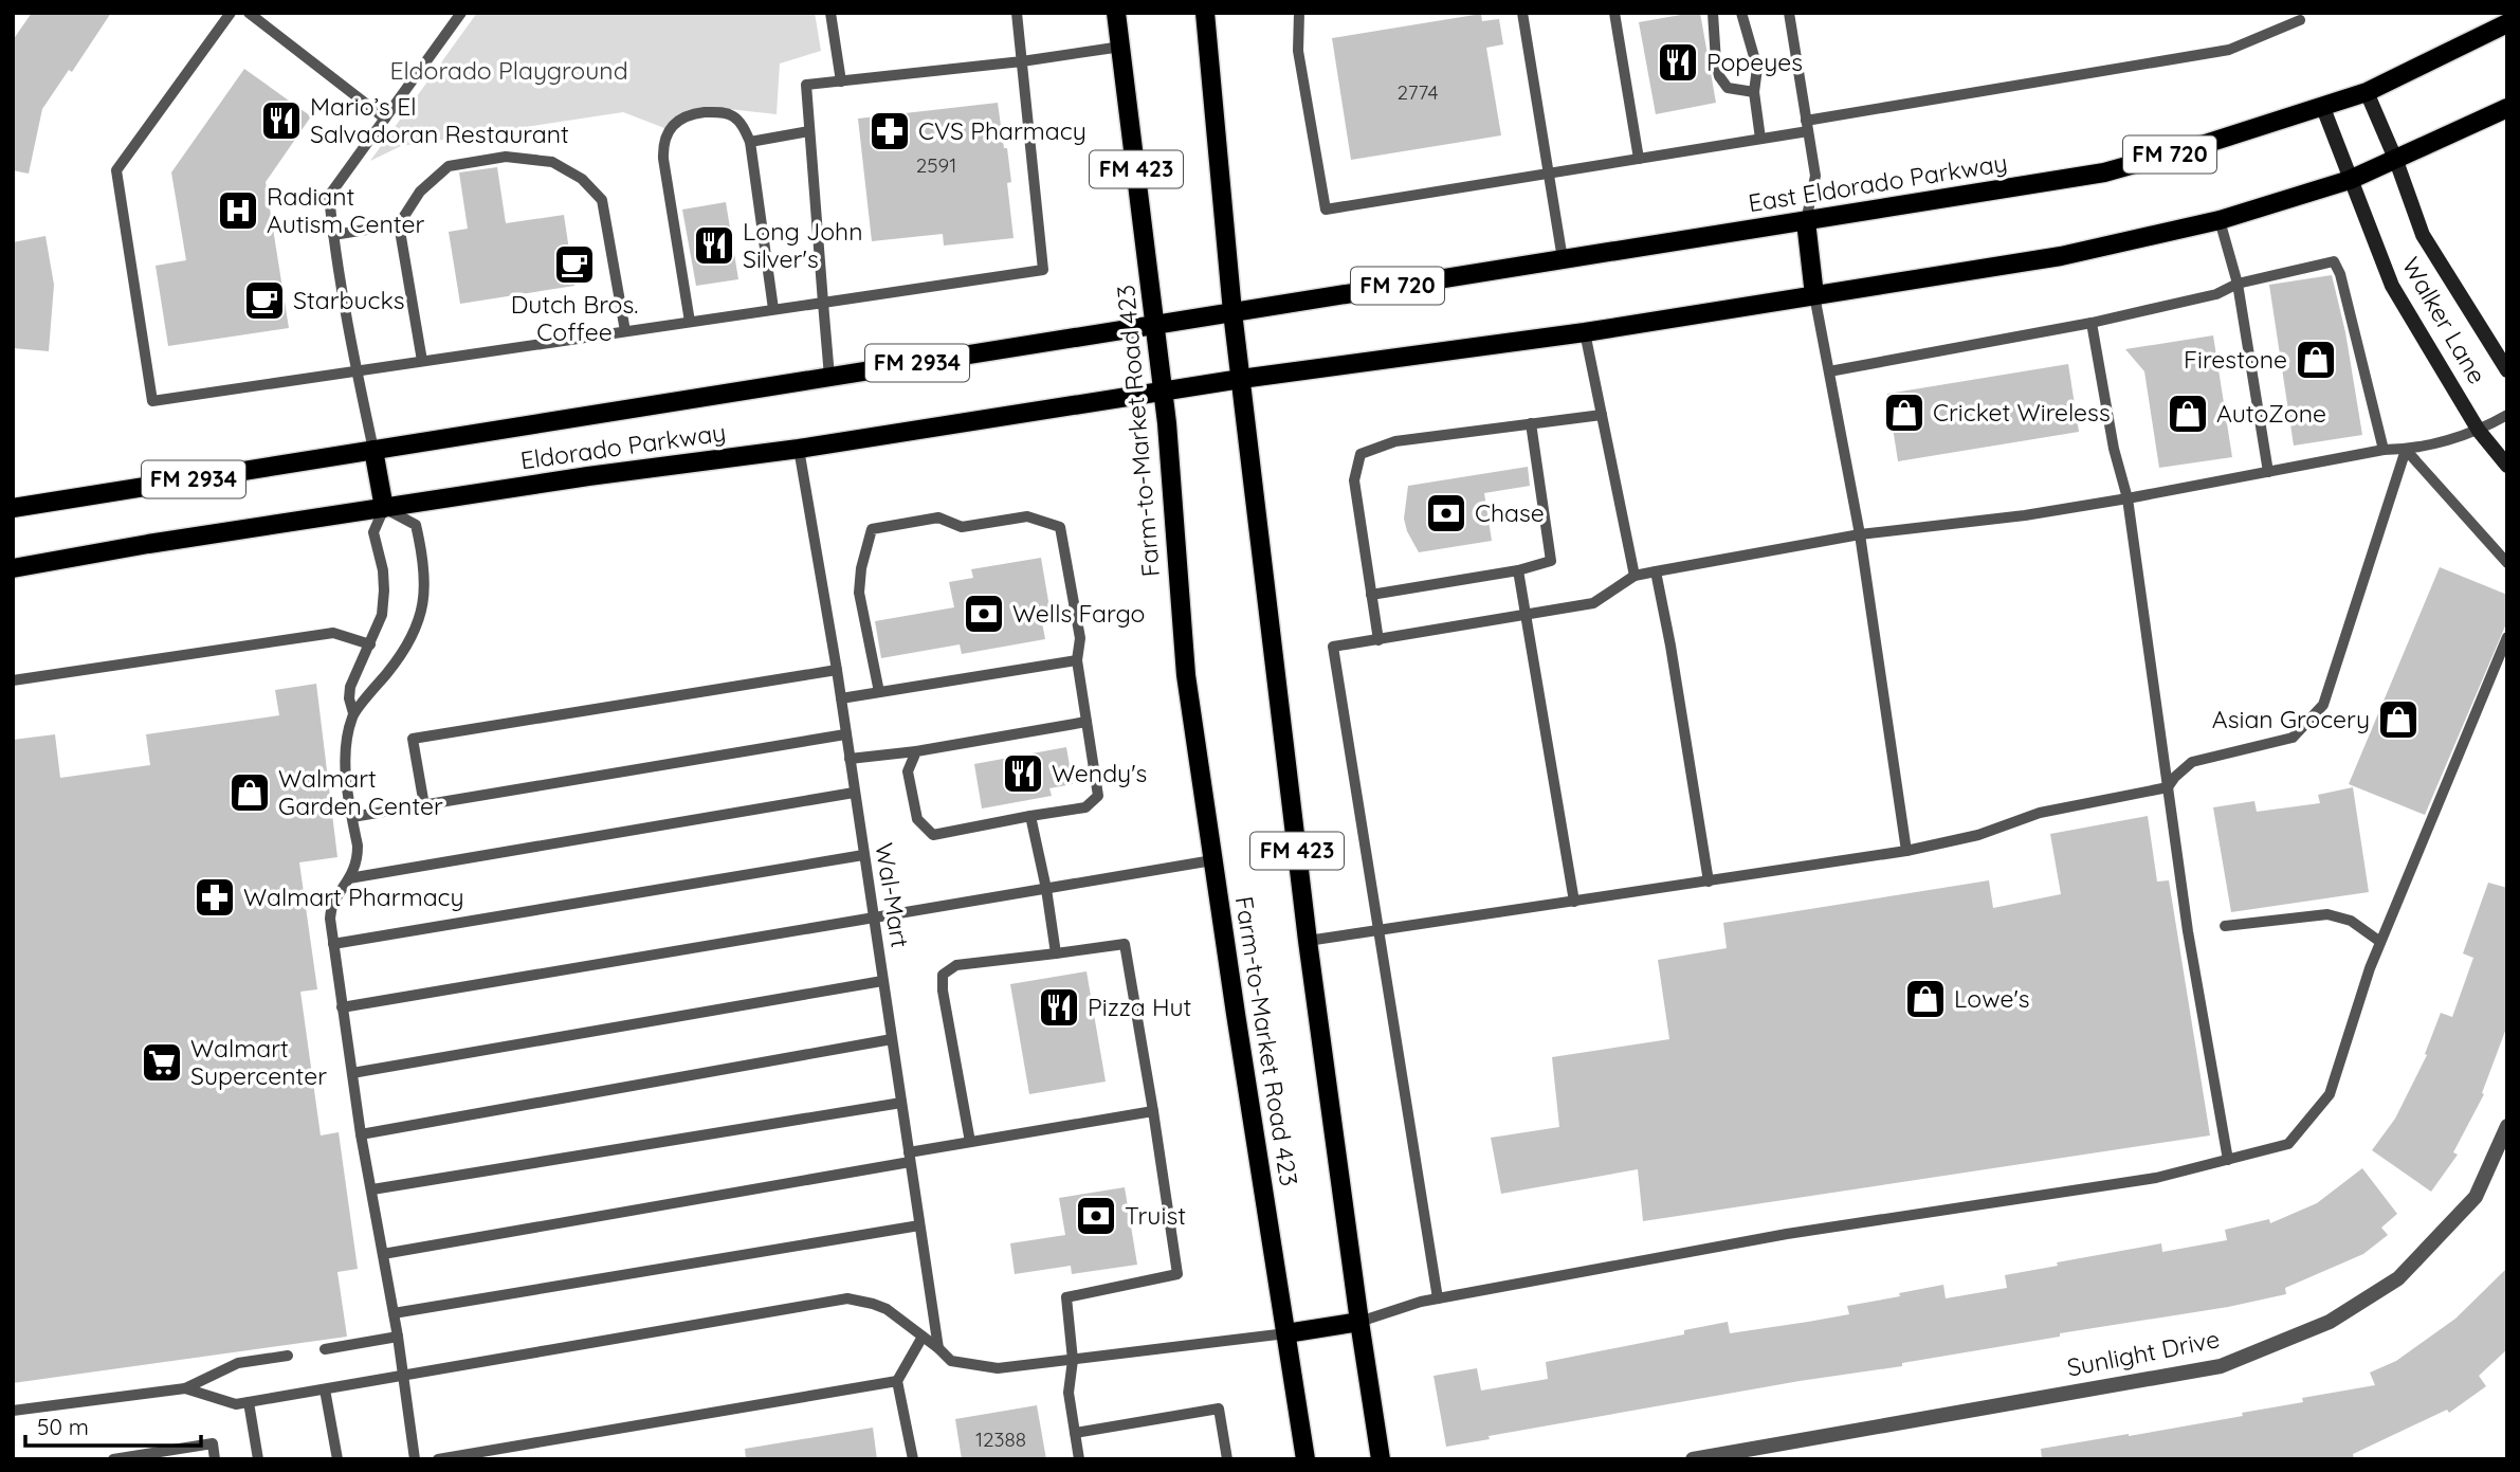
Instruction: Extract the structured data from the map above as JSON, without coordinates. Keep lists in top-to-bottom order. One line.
{"streets":{"main road":["FM 720","FM 423","East Eldorado Parkway","FM 2934","Farm-to-Market Road 423","Eldorado Parkway"],"street":["Walker Lane","Sunlight Drive"],"lane":["Wal-Mart"]},"crossings":[["FM 423","East Eldorado Parkway"],["FM 423","Eldorado Parkway"],["East Eldorado Parkway","Walker Lane"],["East Eldorado Parkway","Eldorado Parkway"],["Farm-to-Market Road 423","Eldorado Parkway"],["Eldorado Parkway","Wal-Mart"]],"parks":["Eldorado Playground"],"places":{"restaurant":["Popeyes","Mario’s El Salvadoran Restaurant","Long John Silver's","Wendy's","Pizza Hut"],"pharmacy":["CVS Pharmacy","Walmart Pharmacy"],"hospital":["Radiant Autism Center"],"cafe":["Dutch Bros. Coffee","Starbucks"],"shop":["Firestone","Cricket Wireless","AutoZone","Asian Grocery","Walmart Garden Center","Lowe's"],"bank":["Chase","Wells Fargo","Truist"],"supermarket":["Walmart Supercenter"]},"house_numbers":["2774","2591","12388"],"scale_bar":"50 m"}
